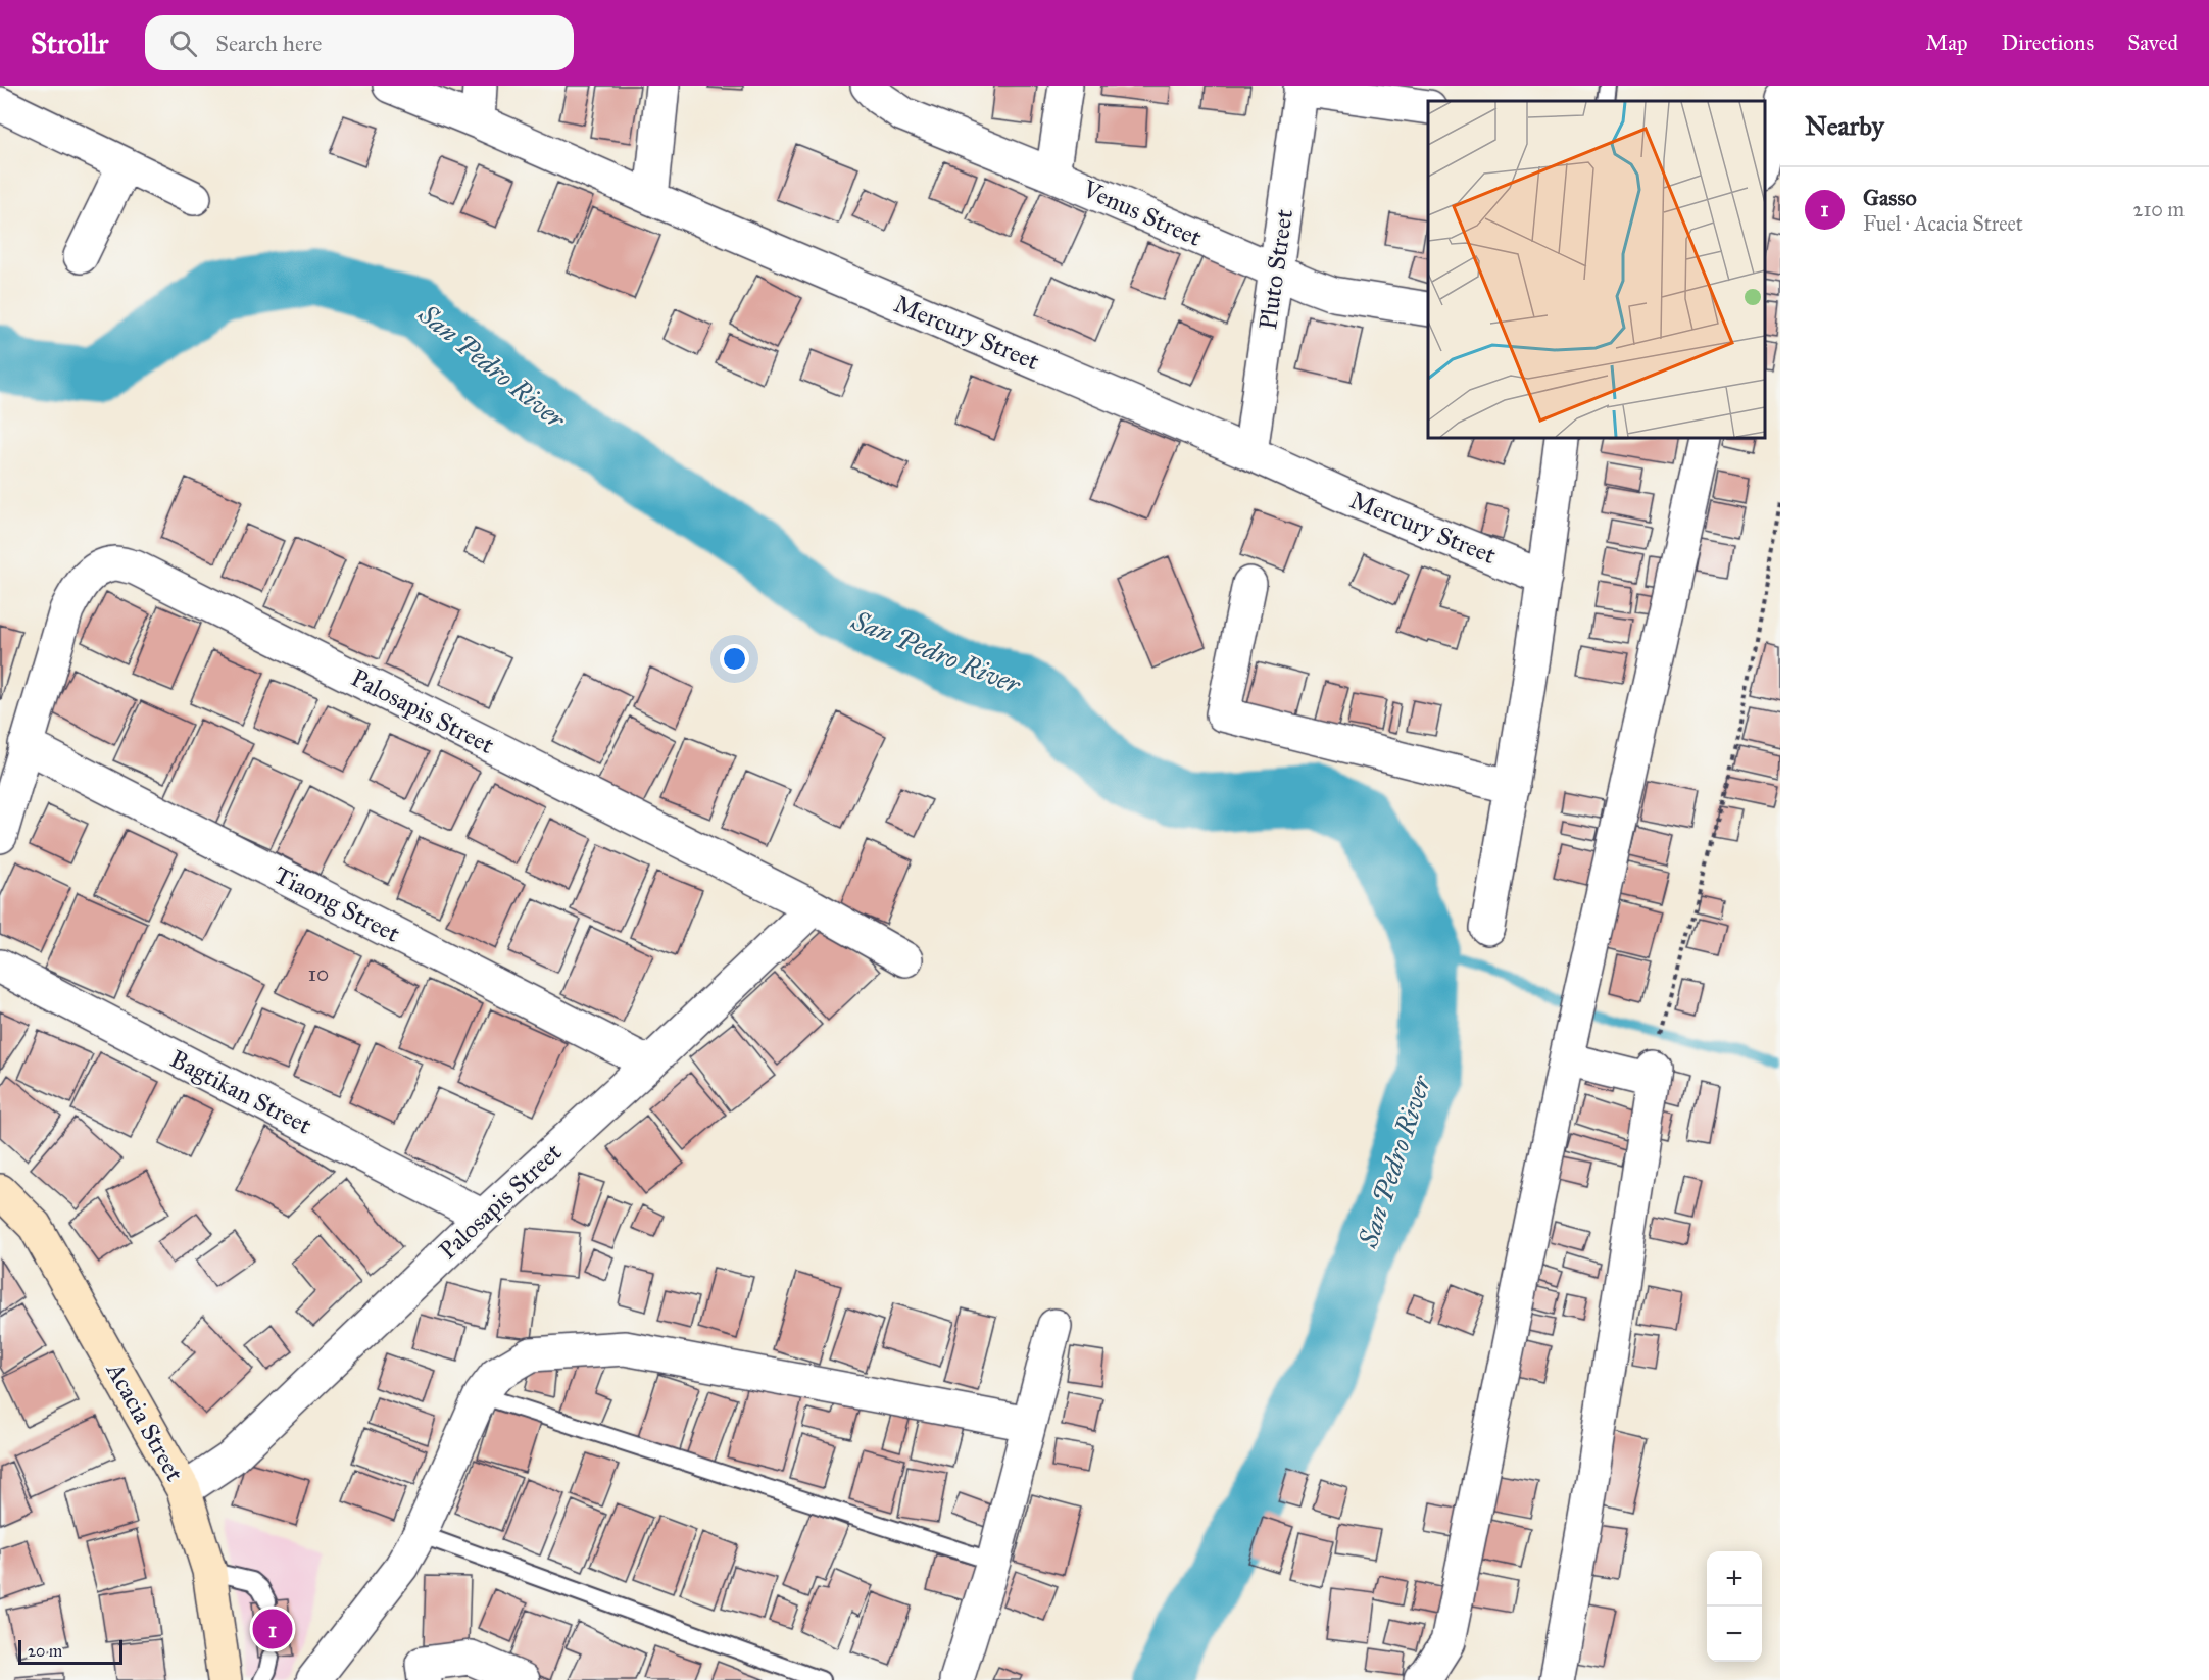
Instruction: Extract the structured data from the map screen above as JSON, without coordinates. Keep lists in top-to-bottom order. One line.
{"streets":{"main road":["Acacia Street"],"street":["Venus Street","Pluto Street","Mercury Street","Palosapis Street","Tiaong Street","Bagtikan Street"]},"crossings":[["Venus Street","Pluto Street"],["Pluto Street","Mercury Street"],["Palosapis Street","Tiaong Street"],["Palosapis Street","Bagtikan Street"],["Palosapis Street","Acacia Street"]],"water":["San Pedro River"],"house_numbers":["10"],"scale_bar":"20 m","page":{"header":"Strollr","search":"Search here","nav":["Map","Directions","Saved"],"heading":"Nearby","list":[{"mark":"1","name":"Gasso","note":"Fuel · Acacia Street","value":"210 m"}],"map_buttons":["+","−"],"pins":"1","scale":"20 m"}}
